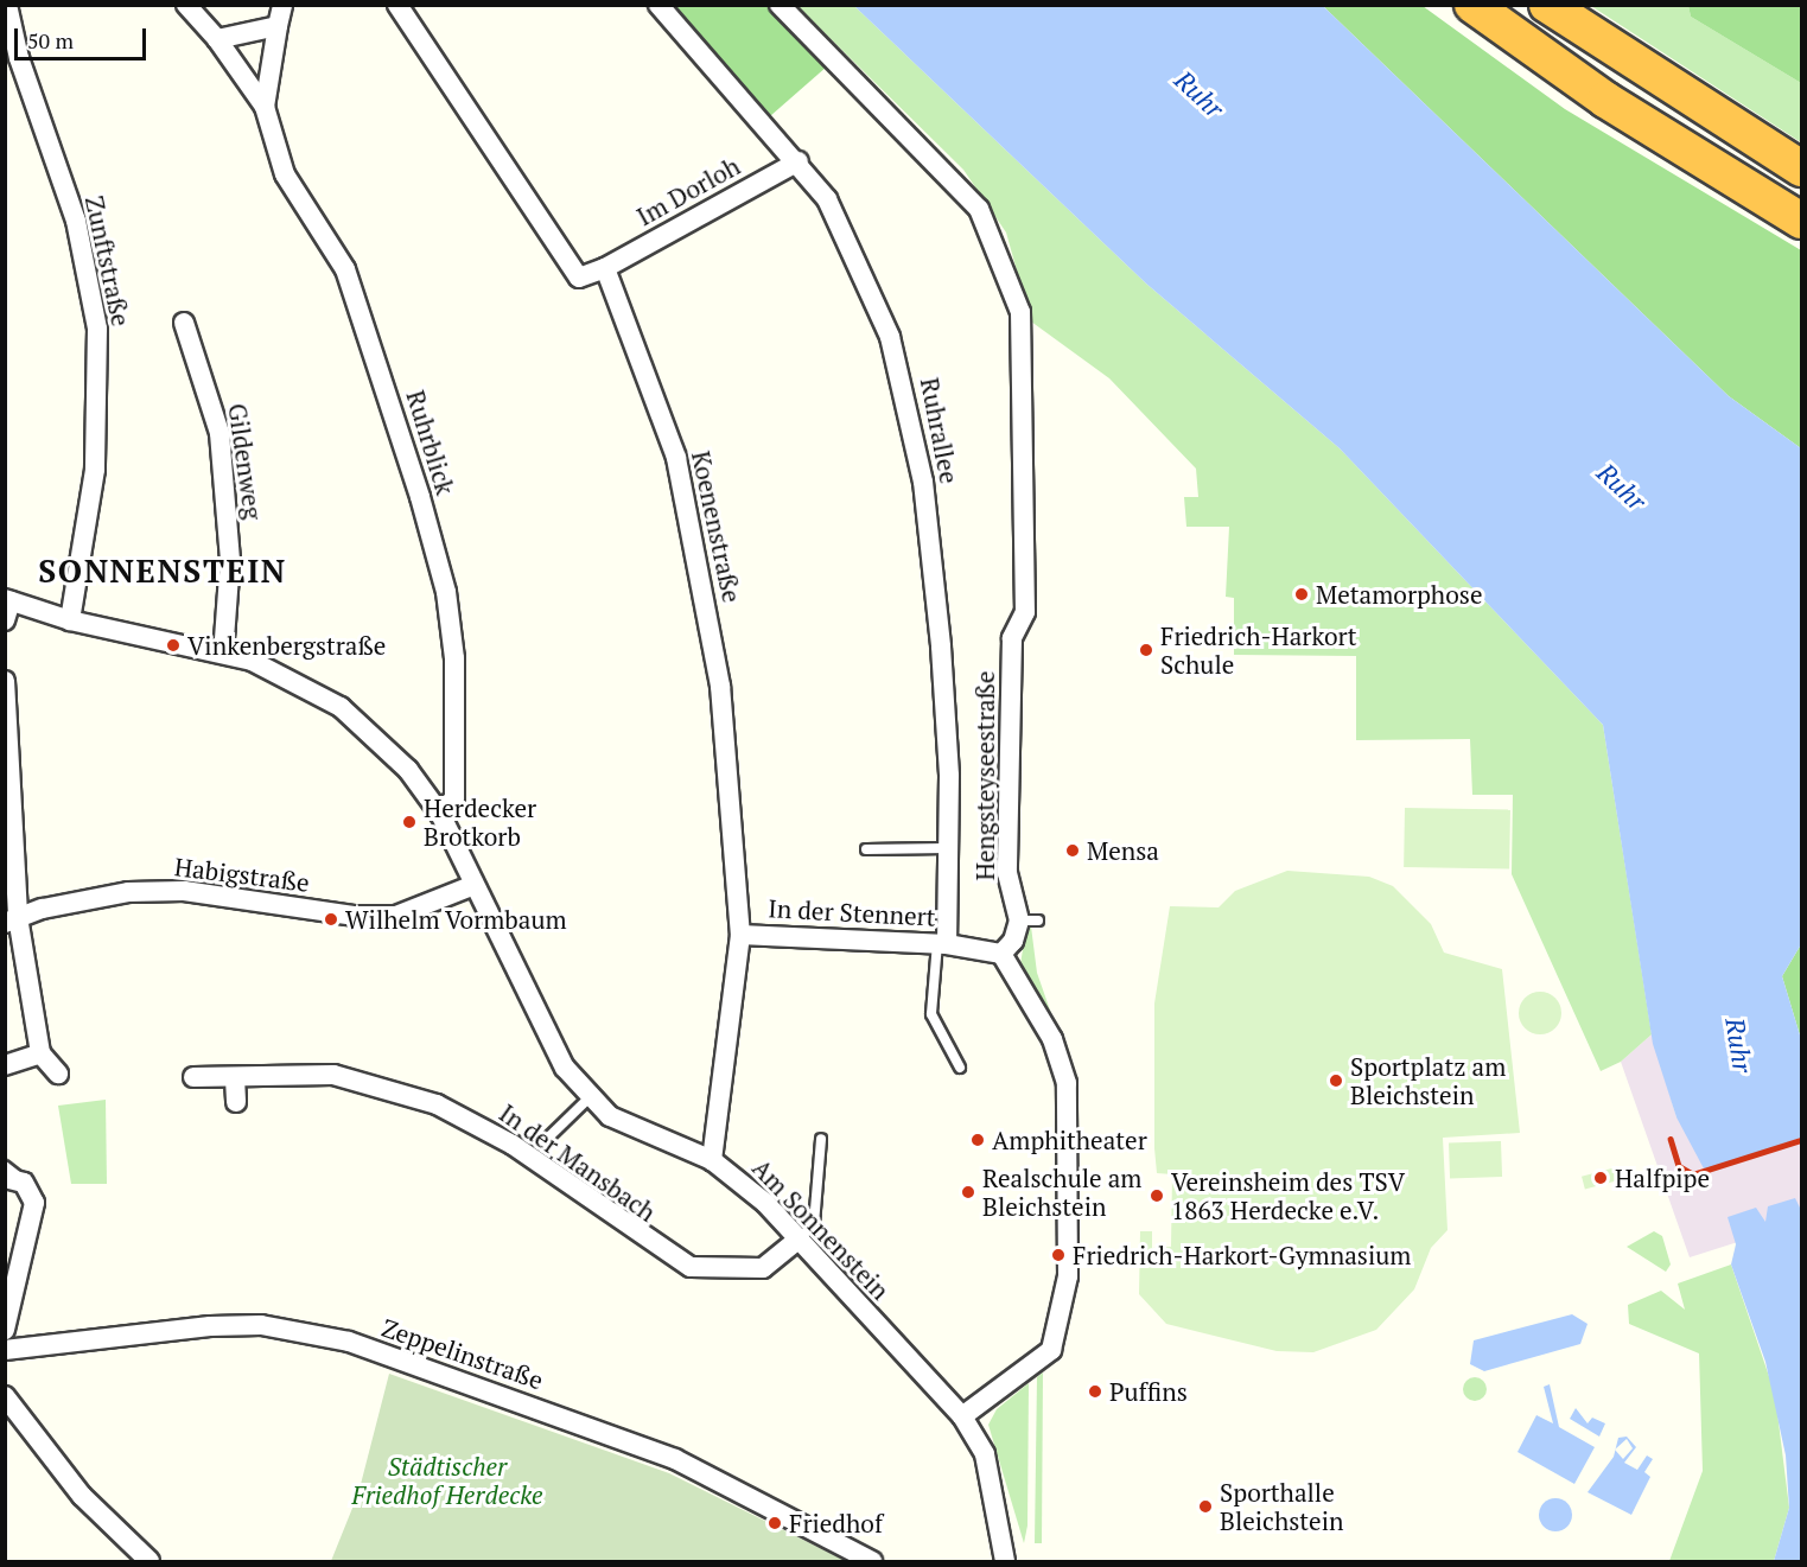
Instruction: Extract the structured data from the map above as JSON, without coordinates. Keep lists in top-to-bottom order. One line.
{"streets":{"street":["Im Dorloh","Zunftstraße","Ruhrallee","Ruhrblick","Gildenweg","Koenenstraße","Hengsteyseestraße","Habigstraße","In der Stennert","In der Mansbach","Am Sonnenstein","Zeppelinstraße"]},"crossings":[["Im Dorloh","Ruhrallee"],["Im Dorloh","Koenenstraße"],["Zunftstraße","Am Sonnenstein"],["Ruhrallee","In der Stennert"],["Ruhrblick","Am Sonnenstein"],["Gildenweg","Am Sonnenstein"],["Koenenstraße","In der Stennert"],["Koenenstraße","Am Sonnenstein"],["Hengsteyseestraße","In der Stennert"],["Habigstraße","Am Sonnenstein"],["In der Mansbach","Am Sonnenstein"]],"districts":["SONNENSTEIN"],"water":["Ruhr"],"parks":["Städtischer Friedhof Herdecke"],"places":["Metamorphose","Vinkenbergstraße","Friedrich-Harkort Schule","Herdecker Brotkorb","Mensa","Wilhelm Vormbaum","Sportplatz am Bleichstein","Amphitheater","Halfpipe","Realschule am Bleichstein","Vereinsheim des TSV 1863 Herdecke e.V.","Friedrich-Harkort-Gymnasium","Puffins","Sporthalle Bleichstein","Friedhof"],"scale_bar":"50 m"}
